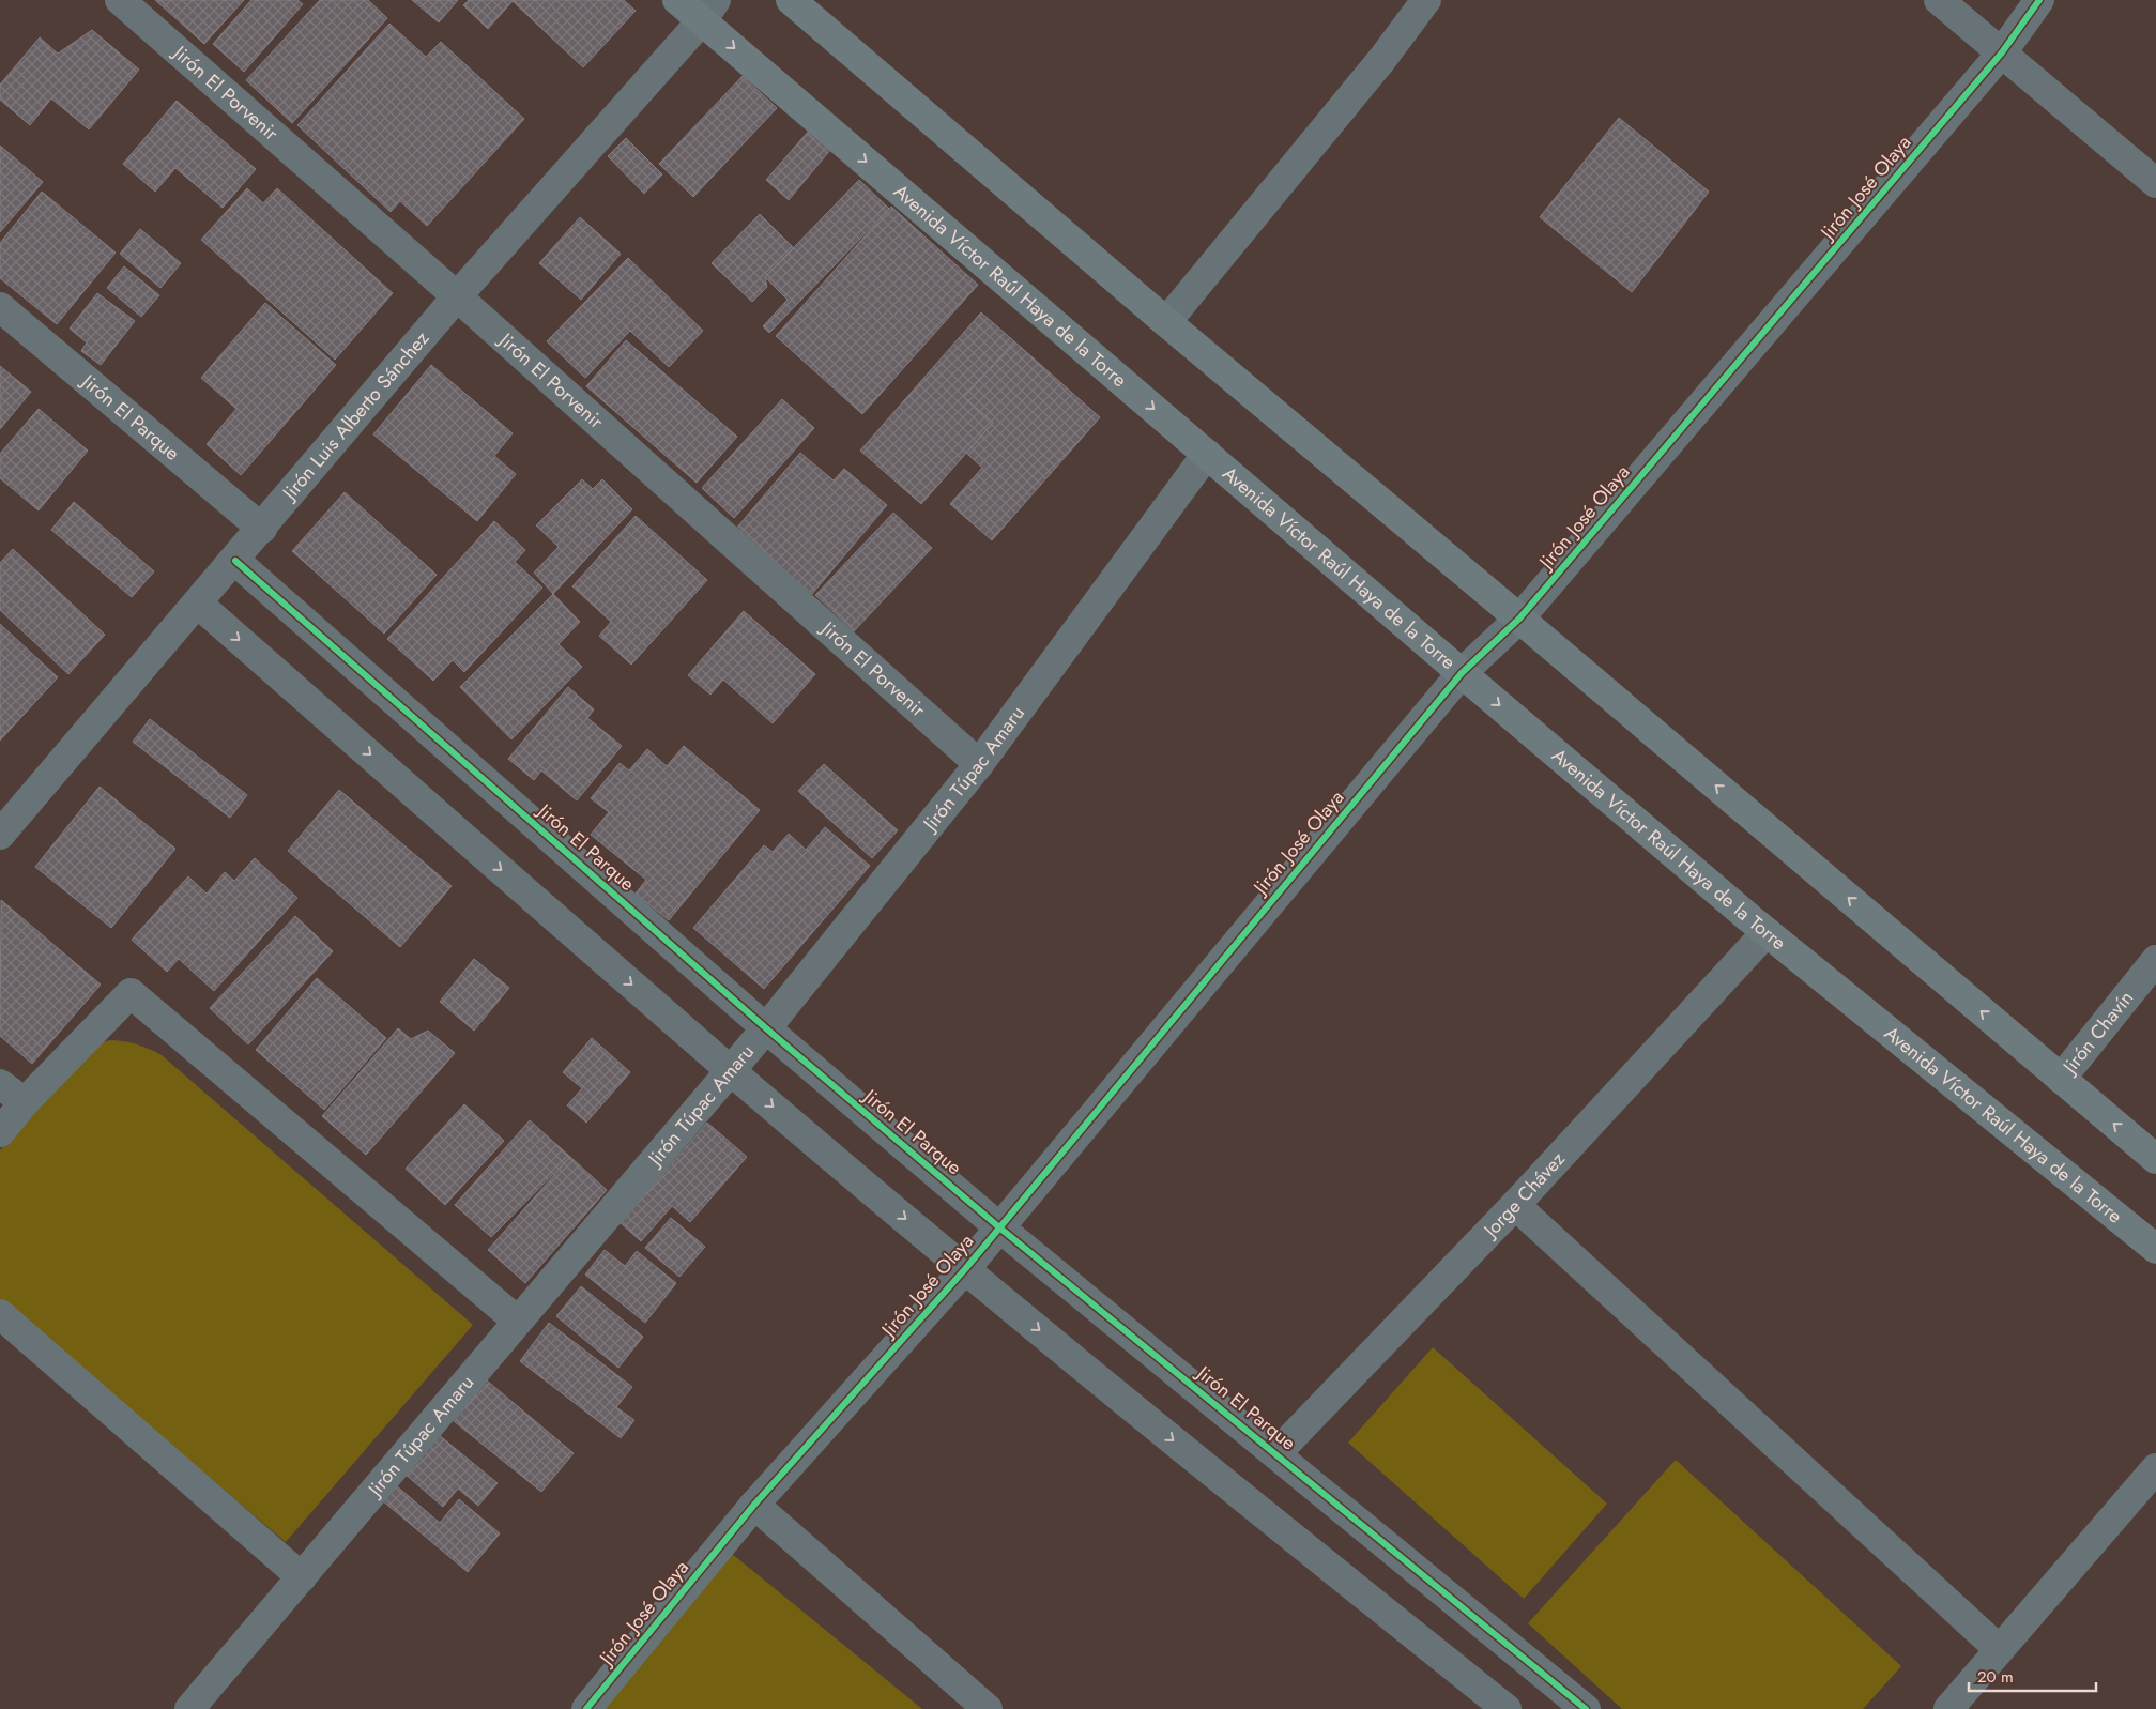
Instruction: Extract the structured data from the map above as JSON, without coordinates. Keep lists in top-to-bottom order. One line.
{"streets":{"main road":["Avenida Víctor Raúl Haya de la Torre"],"street":["Jirón El Porvenir","Jirón José Olaya","Jirón Luis Alberto Sánchez","Jirón El Parque","Jirón Túpac Amaru","Jirón Chavín","Jorge Chávez"]},"crossings":[["Jirón El Porvenir","Jirón Luis Alberto Sánchez"],["Jirón El Porvenir","Jirón Túpac Amaru"],["Jirón José Olaya","Avenida Víctor Raúl Haya de la Torre"],["Jirón José Olaya","Jirón El Parque"],["Avenida Víctor Raúl Haya de la Torre","Jirón Luis Alberto Sánchez"],["Avenida Víctor Raúl Haya de la Torre","Jirón Túpac Amaru"],["Avenida Víctor Raúl Haya de la Torre","Jorge Chávez"],["Jirón Luis Alberto Sánchez","Jirón El Parque"],["Jirón El Parque","Jirón Túpac Amaru"],["Jirón El Parque","Jorge Chávez"]],"scale_bar":"20 m"}
